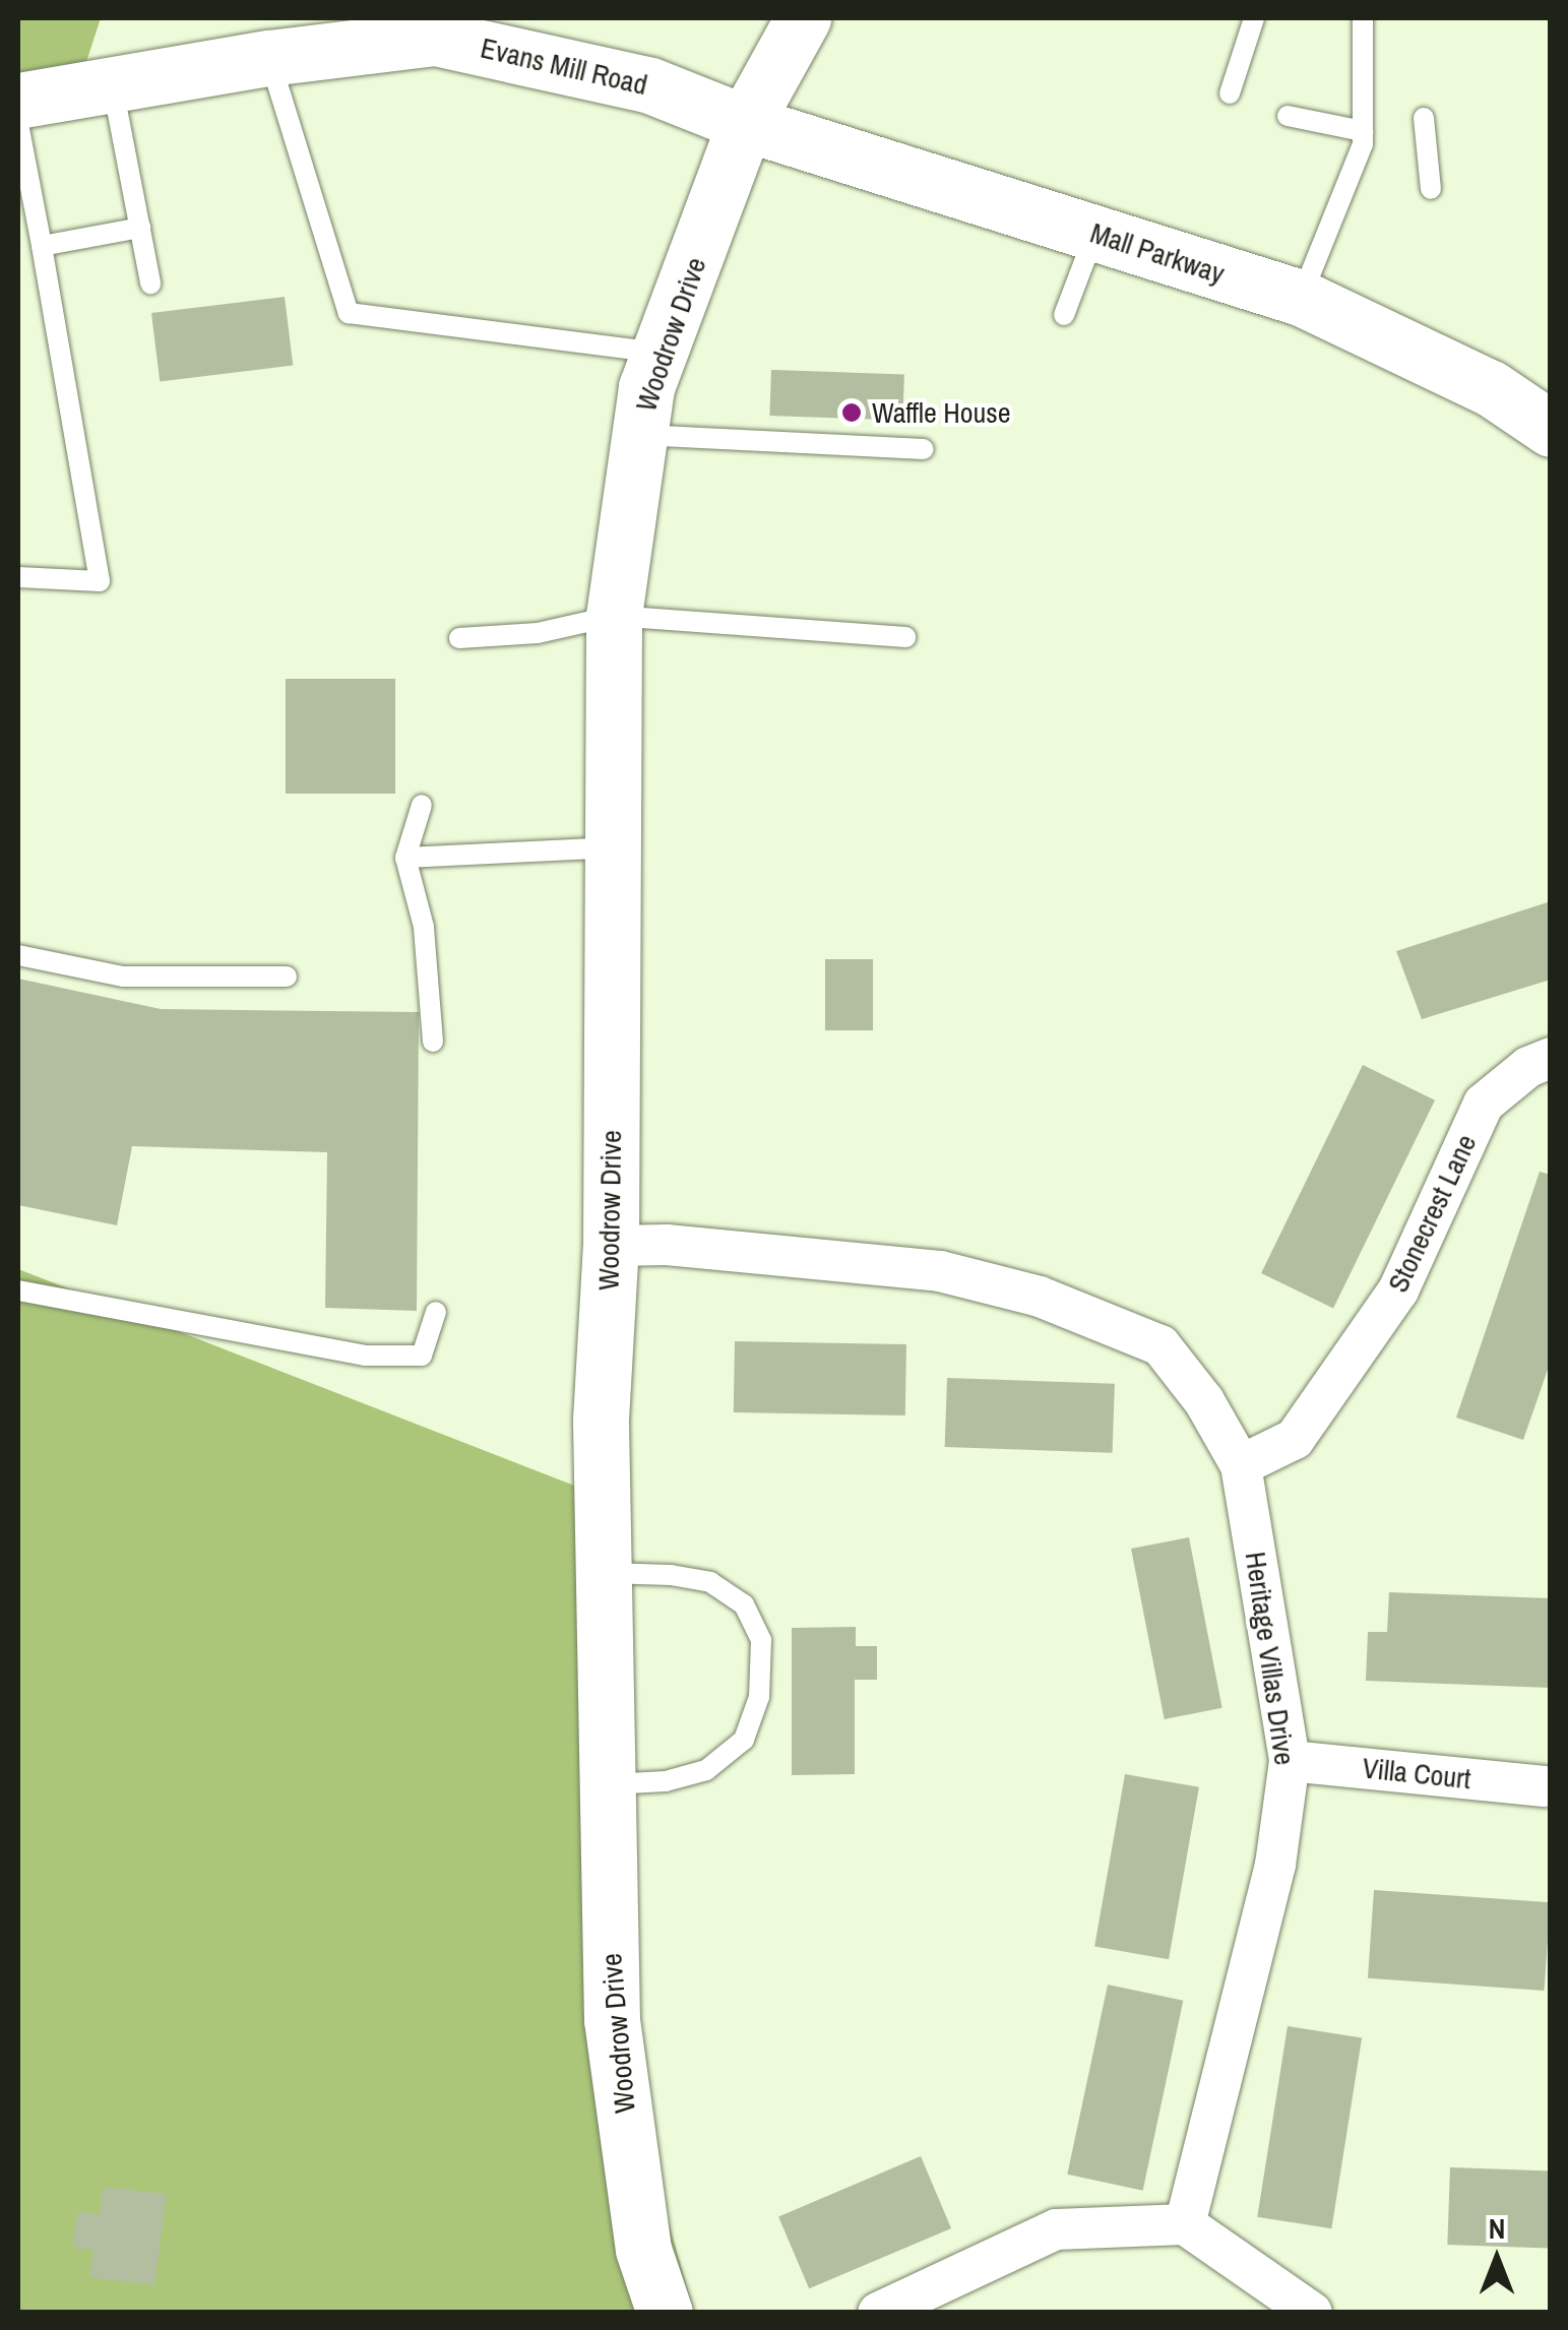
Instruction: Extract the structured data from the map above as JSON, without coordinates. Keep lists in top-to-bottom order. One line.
{"streets":{"street":["Evans Mill Road","Mall Parkway","Woodrow Drive","Stonecrest Lane","Heritage Villas Drive","Villa Court"]},"crossings":[["Evans Mill Road","Mall Parkway"],["Evans Mill Road","Woodrow Drive"],["Mall Parkway","Woodrow Drive"],["Woodrow Drive","Heritage Villas Drive"],["Stonecrest Lane","Heritage Villas Drive"],["Heritage Villas Drive","Villa Court"]],"places":["Waffle House"],"north":"top"}
